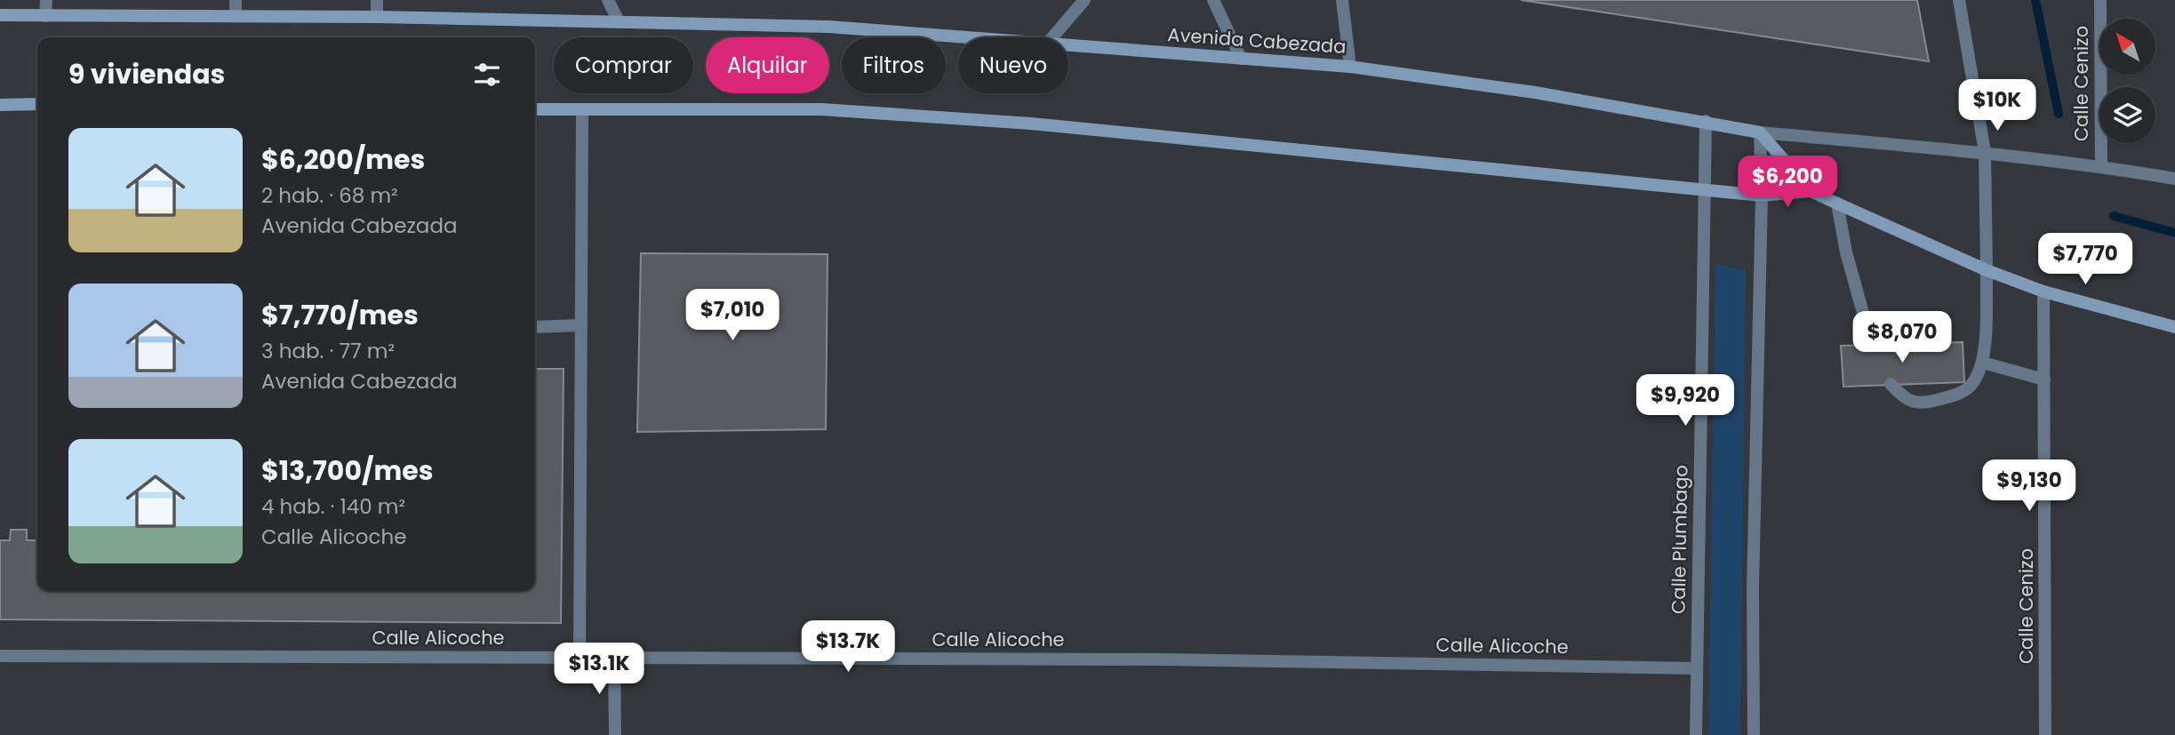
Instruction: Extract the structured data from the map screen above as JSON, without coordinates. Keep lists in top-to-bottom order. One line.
{"streets":{"main road":["Avenida Cabezada"],"street":["Calle Cenizo","Calle Plumbago","Calle Alicoche"]},"crossings":[["Avenida Cabezada","Calle Cenizo"],["Avenida Cabezada","Calle Plumbago"],["Calle Plumbago","Calle Alicoche"]],"north":"top left","page":{"chip":["Comprar","Alquilar","Filtros","Nuevo"],"heading":"9 viviendas","price":["$10K","$6,200","$7,770","$7,010","$8,070","$9,920","$9,130","$13.7K","$13.1K"],"list":[{"name":"$6,200/mes","note":"2 hab. · 68 m² · Avenida Cabezada"},{"name":"$7,770/mes","note":"3 hab. · 77 m² · Avenida Cabezada"},{"name":"$13,700/mes","note":"4 hab. · 140 m² · Calle Alicoche"}]}}
